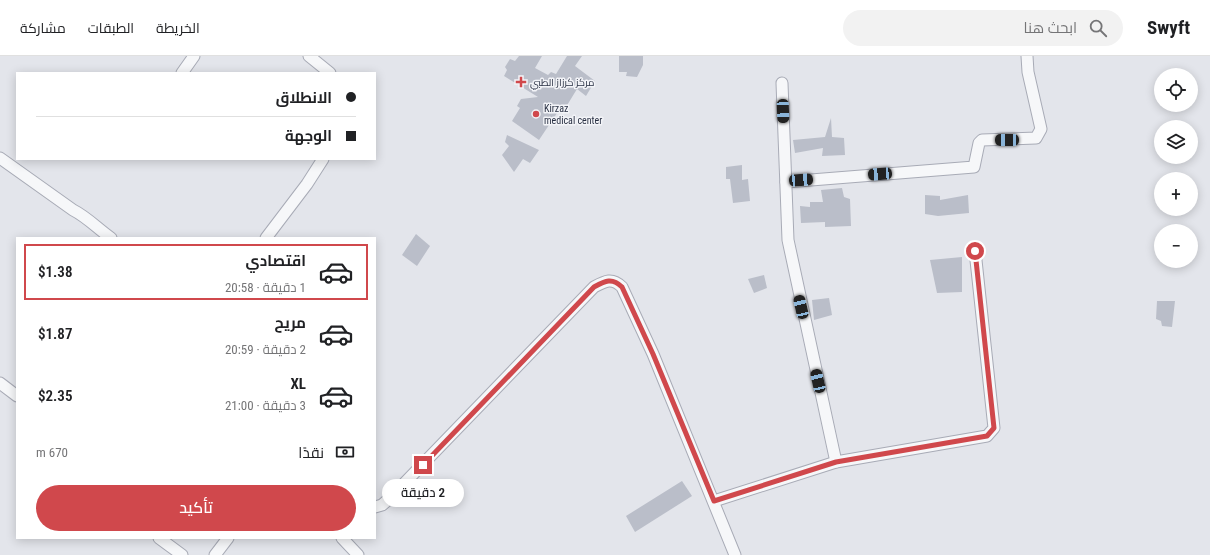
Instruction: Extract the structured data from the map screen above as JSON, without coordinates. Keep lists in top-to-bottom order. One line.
{"places":{"health":["مركز كرزاز الطبي"],"other":["Kirzaz medical center"]},"page":{"header":"Swyft","search":"ابحث هنا","nav":["الخريطة","الطبقات","مشاركة"],"map_buttons":["+","−"],"banner":["الانطلاق","الوجهة"],"list":[{"name":"اقتصادي","note":"1 دقيقة · 20:58","value":"$1.38"},{"name":"مريح","note":"2 دقيقة · 20:59","value":"$1.87"},{"name":"XL","note":"3 دقيقة · 21:00","value":"$2.35"}],"pay":["نقدًا","670 m"],"buttons":"تأكيد","bubble":"2 دقيقة"}}
